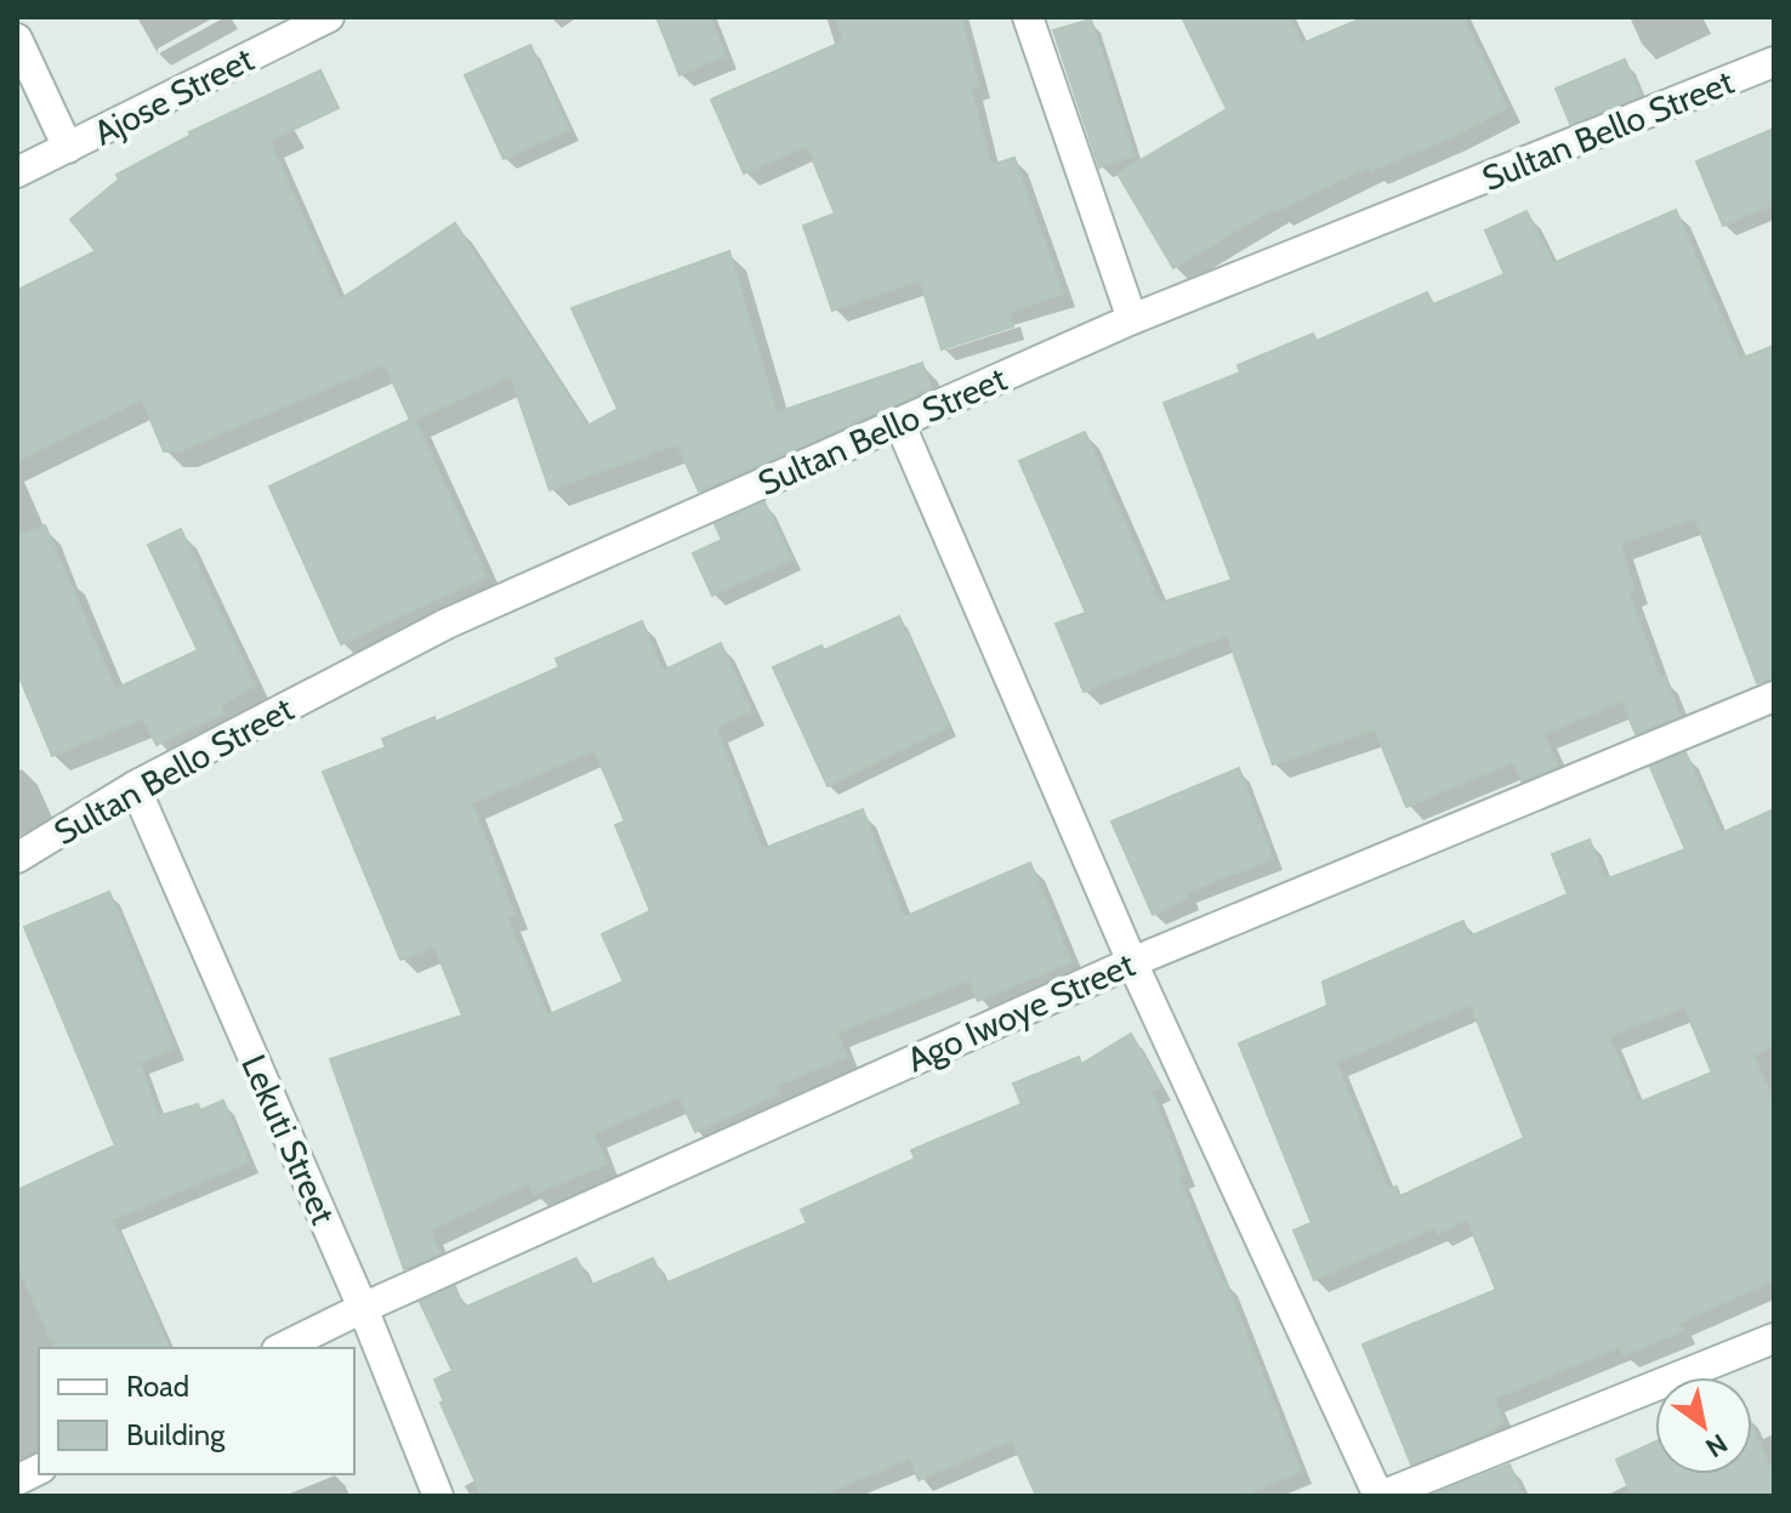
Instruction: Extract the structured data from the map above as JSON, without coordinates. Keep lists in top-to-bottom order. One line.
{"streets":{"street":["Ajose Street","Sultan Bello Street","Ago Iwoye Street","Lekuti Street"]},"crossings":[["Sultan Bello Street","Lekuti Street"],["Ago Iwoye Street","Lekuti Street"]],"legend":["Road","Building"],"north":"bottom right"}
